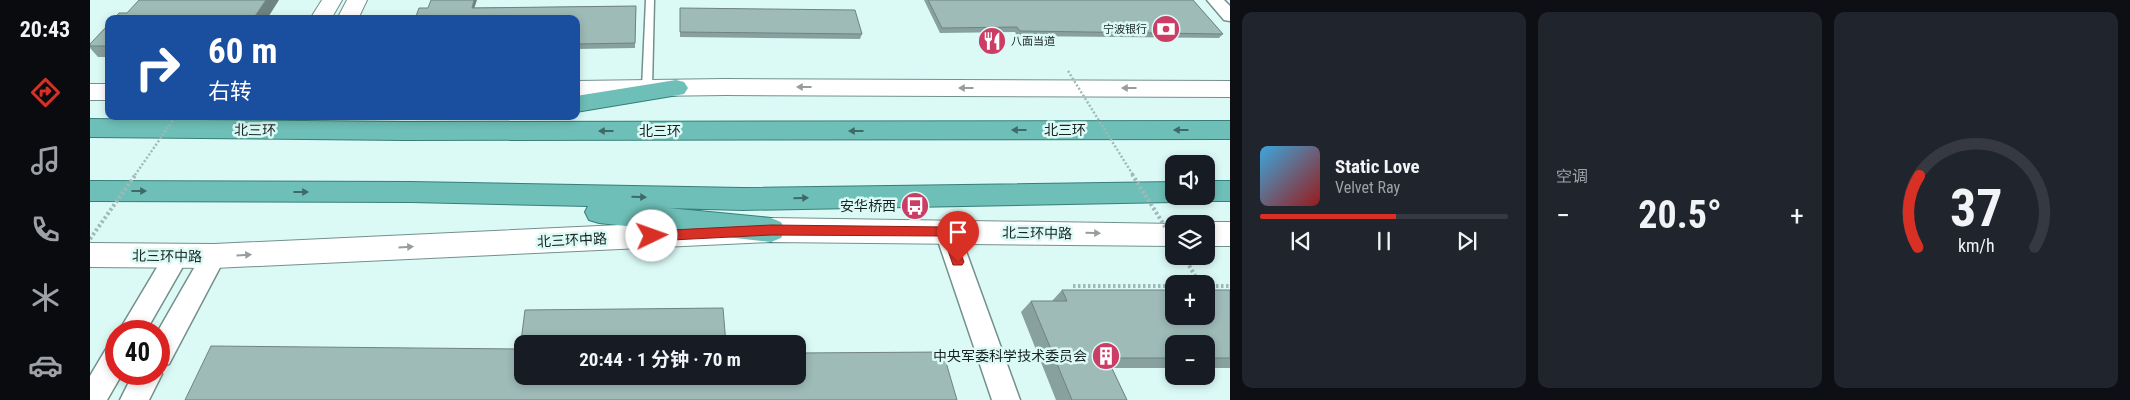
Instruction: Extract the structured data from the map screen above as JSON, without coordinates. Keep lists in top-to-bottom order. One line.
{"streets":{"highway":["北三环"],"street":["北三环中路"]},"places":{"bank":["宁波银行"],"restaurant":["八面当道"],"bus stop":["安华桥西"],"building":["中央军委科学技术委员会"]},"page":{"tabs":"20:43","tile":"空调","turn":["60 m","右转"],"song":["Static Love","Velvet Ray"],"map_buttons":["+","−"],"heat":["−","20.5°","+"],"limit":"40","trip":"20:44 · 1 分钟 · 70 m","gauge":["37","km/h"]}}
